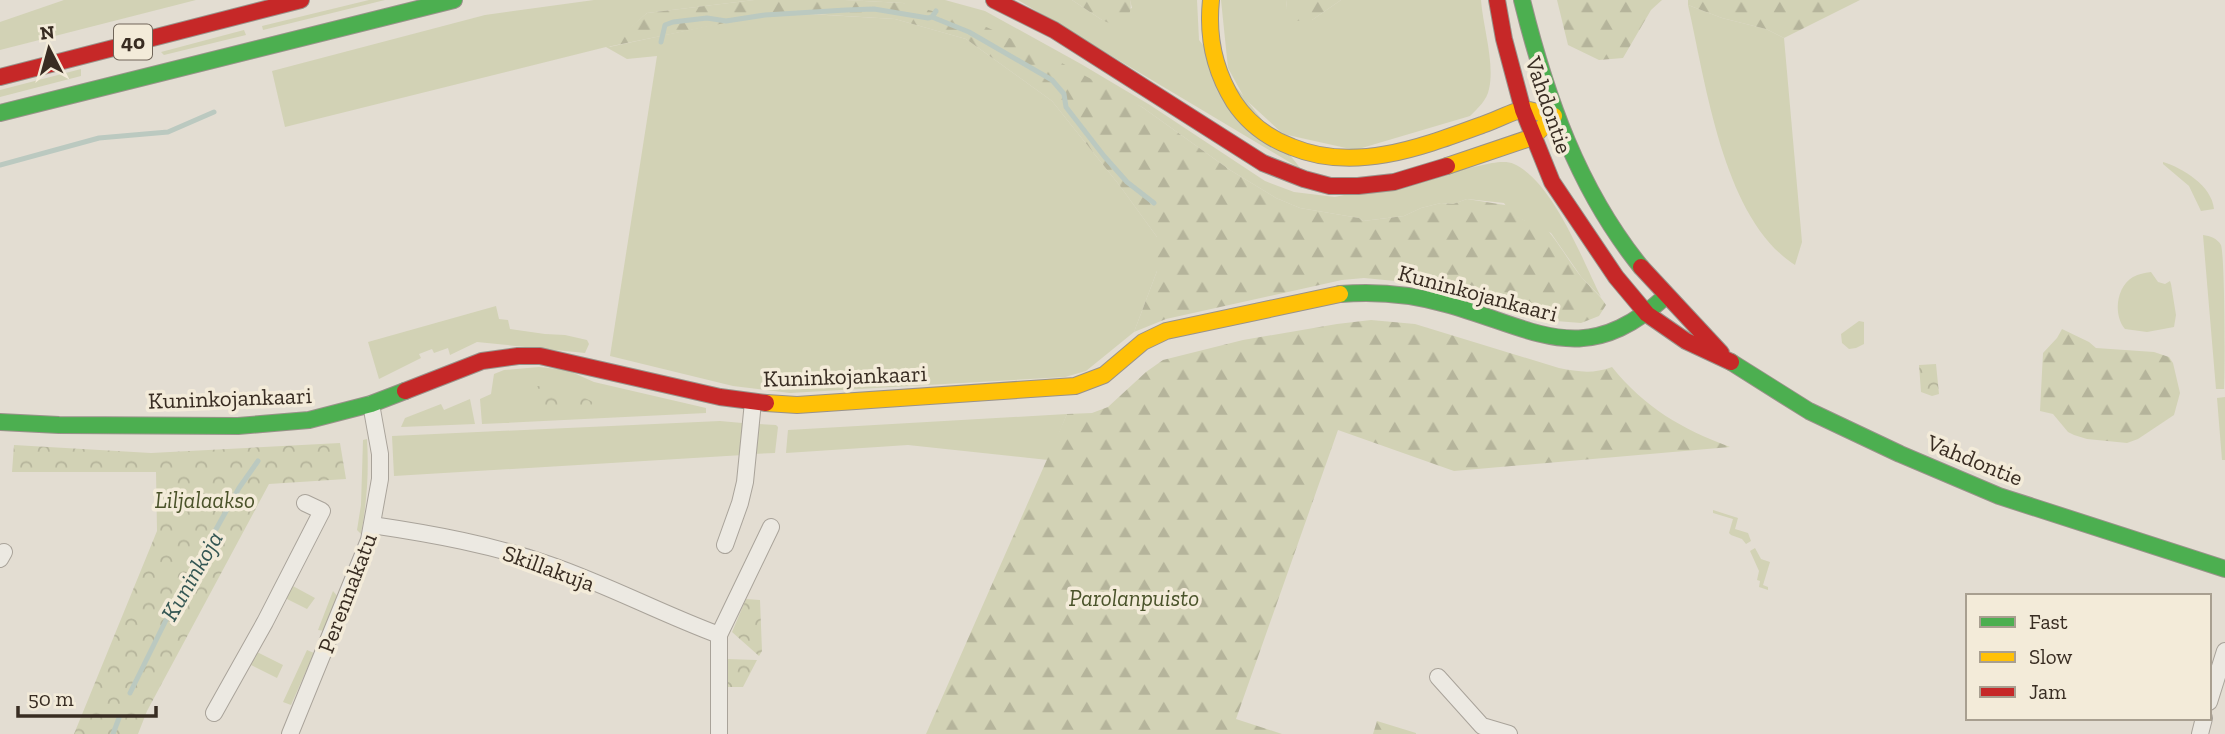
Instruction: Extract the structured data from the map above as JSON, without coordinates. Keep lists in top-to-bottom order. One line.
{"streets":{"main road":["40","Vahdontie","Kuninkojankaari"],"street":["Skillakuja","Perennakatu"]},"crossings":[["Vahdontie","Kuninkojankaari"],["Kuninkojankaari","Perennakatu"],["Skillakuja","Perennakatu"]],"water":["Kuninkoja"],"parks":["Liljalaakso","Parolanpuisto"],"legend":["Fast","Slow","Jam"],"scale_bar":"50 m","north":"top"}
